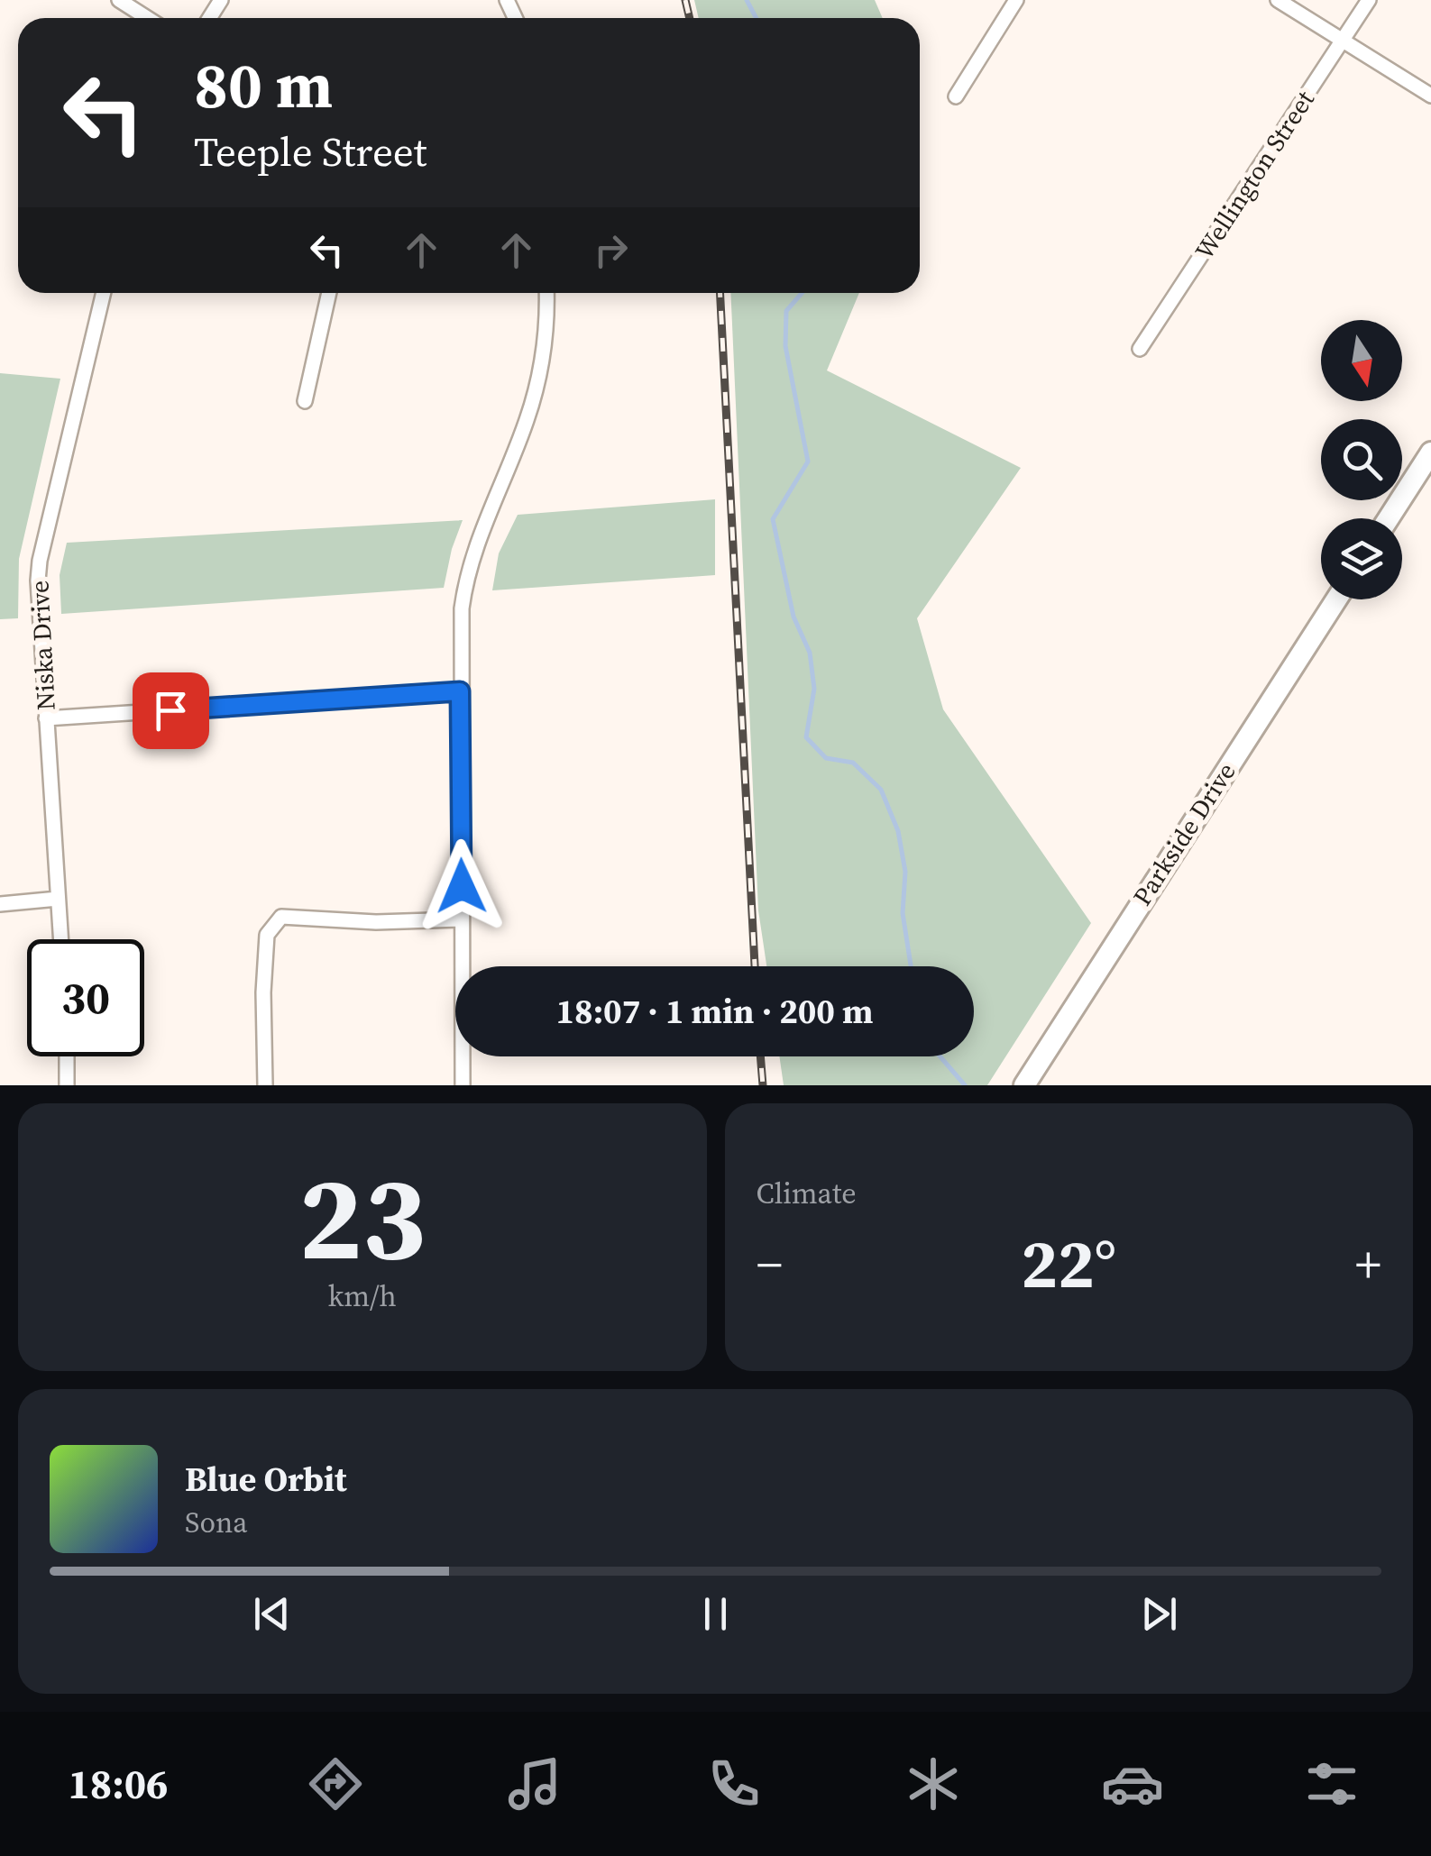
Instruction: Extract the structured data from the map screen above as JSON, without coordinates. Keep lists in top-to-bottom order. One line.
{"streets":{"main road":["Parkside Drive"],"street":["Wellington Street","Niska Drive"]},"north":"bottom","page":{"turn":["80 m","Teeple Street"],"limit":"30","trip":"18:07 · 1 min · 200 m","tile":[["23","km/h"],"Climate"],"heat":["−","22°","+"],"song":["Blue Orbit","Sona"],"tabs":"18:06"}}
